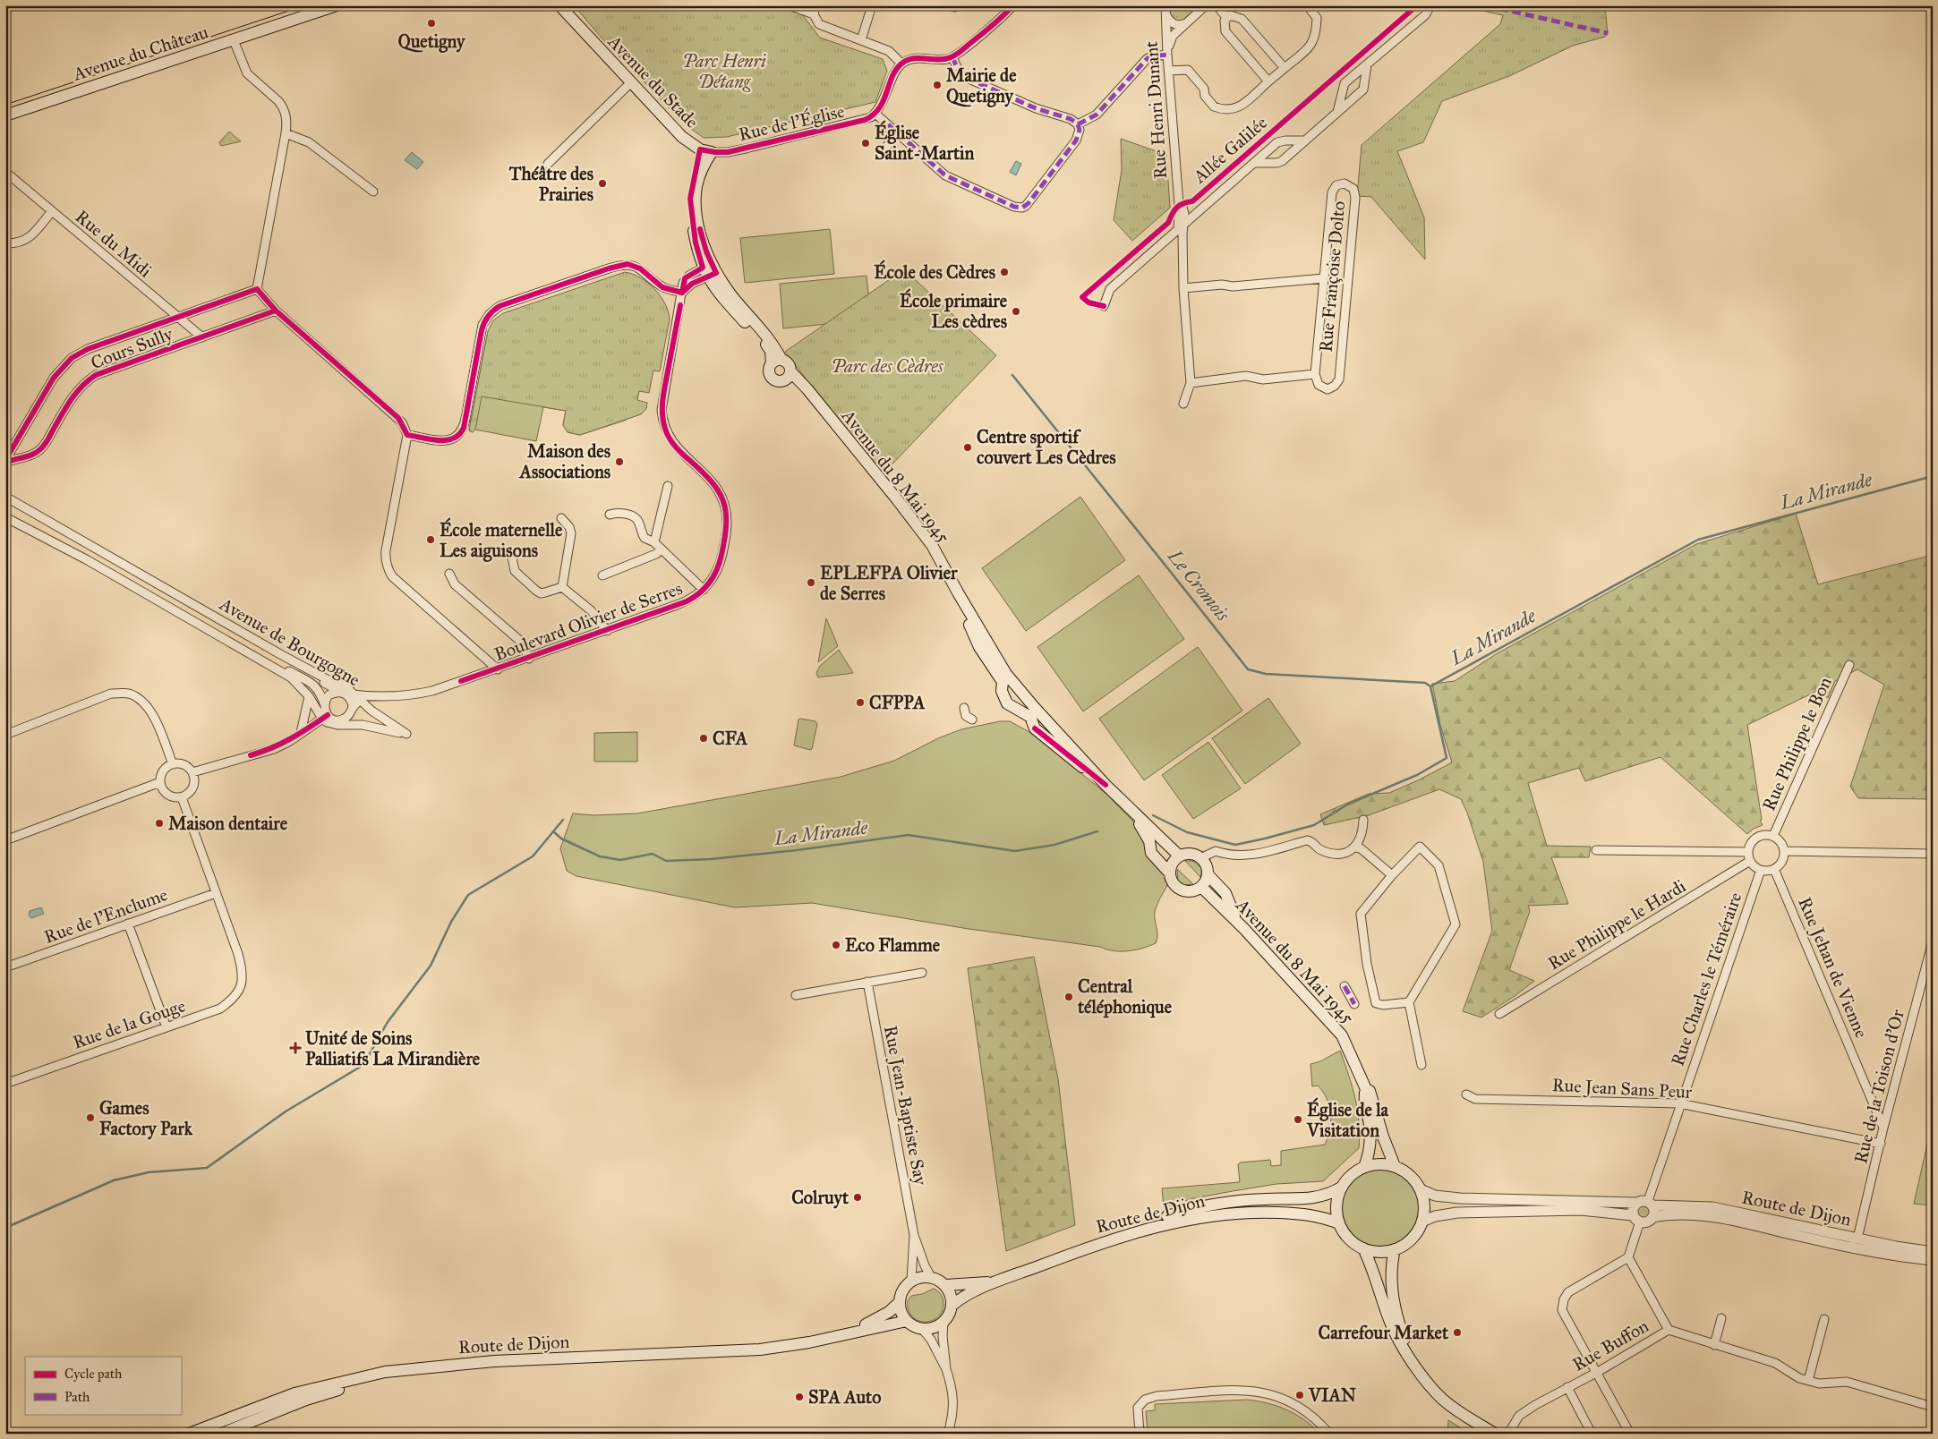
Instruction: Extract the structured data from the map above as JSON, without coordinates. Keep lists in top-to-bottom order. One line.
{"streets":{"main road":["Avenue du Château","Avenue du Stade","Avenue du 8 Mai 1945","Route de Dijon"],"street":["Rue Henri Dunant","Rue de l'Église","Rue du Midi","Rue Françoise Dolto","Cours Sully","Boulevard Olivier de Serres","Avenue de Bourgogne","Rue Philippe le Bon","Rue de l'Enclume","Rue Philippe le Hardi","Rue Jehan de Vienne","Rue Charles le Téméraire","Rue de la Gouge","Rue de la Toison d'Or","Rue Jean Sans Peur","Rue Jean-Baptiste Say","Rue Buffon"],"cycle path":["Allée Galilée"]},"crossings":[["Avenue du Stade","Rue de l'Église"],["Rue du Midi","Cours Sully"],["Avenue du 8 Mai 1945","Route de Dijon"],["Boulevard Olivier de Serres","Avenue de Bourgogne"],["Rue Philippe le Bon","Rue Philippe le Hardi"],["Rue Philippe le Bon","Rue Jehan de Vienne"],["Rue Philippe le Bon","Rue Charles le Téméraire"],["Rue de l'Enclume","Rue de la Gouge"],["Rue Philippe le Hardi","Rue Jehan de Vienne"],["Rue Philippe le Hardi","Rue Charles le Téméraire"],["Rue Jehan de Vienne","Rue Charles le Téméraire"],["Rue Jehan de Vienne","Rue de la Toison d'Or"],["Rue Charles le Téméraire","Rue Jean Sans Peur"],["Rue Charles le Téméraire","Route de Dijon"],["Rue de la Toison d'Or","Rue Jean Sans Peur"],["Rue de la Toison d'Or","Route de Dijon"],["Rue Jean-Baptiste Say","Route de Dijon"]],"water":["La Mirande","Le Cromois"],"parks":["Parc Henri Détang","Parc des Cèdres"],"places":{"other":["Quetigny","Mairie de Quetigny","Église Saint-Martin","Théâtre des Prairies","École des Cèdres","École primaire Les cèdres","Centre sportif couvert Les Cèdres","Maison des Associations","École maternelle Les aiguisons","EPLEFPA Olivier de Serres","CFPPA","CFA","Maison dentaire","Eco Flamme","Central téléphonique","Games Factory Park","Église de la Visitation","Colruyt","Carrefour Market","VIAN","SPA Auto"],"health":["Unité de Soins Palliatifs La Mirandière"]},"legend":["Cycle path","Path"]}
